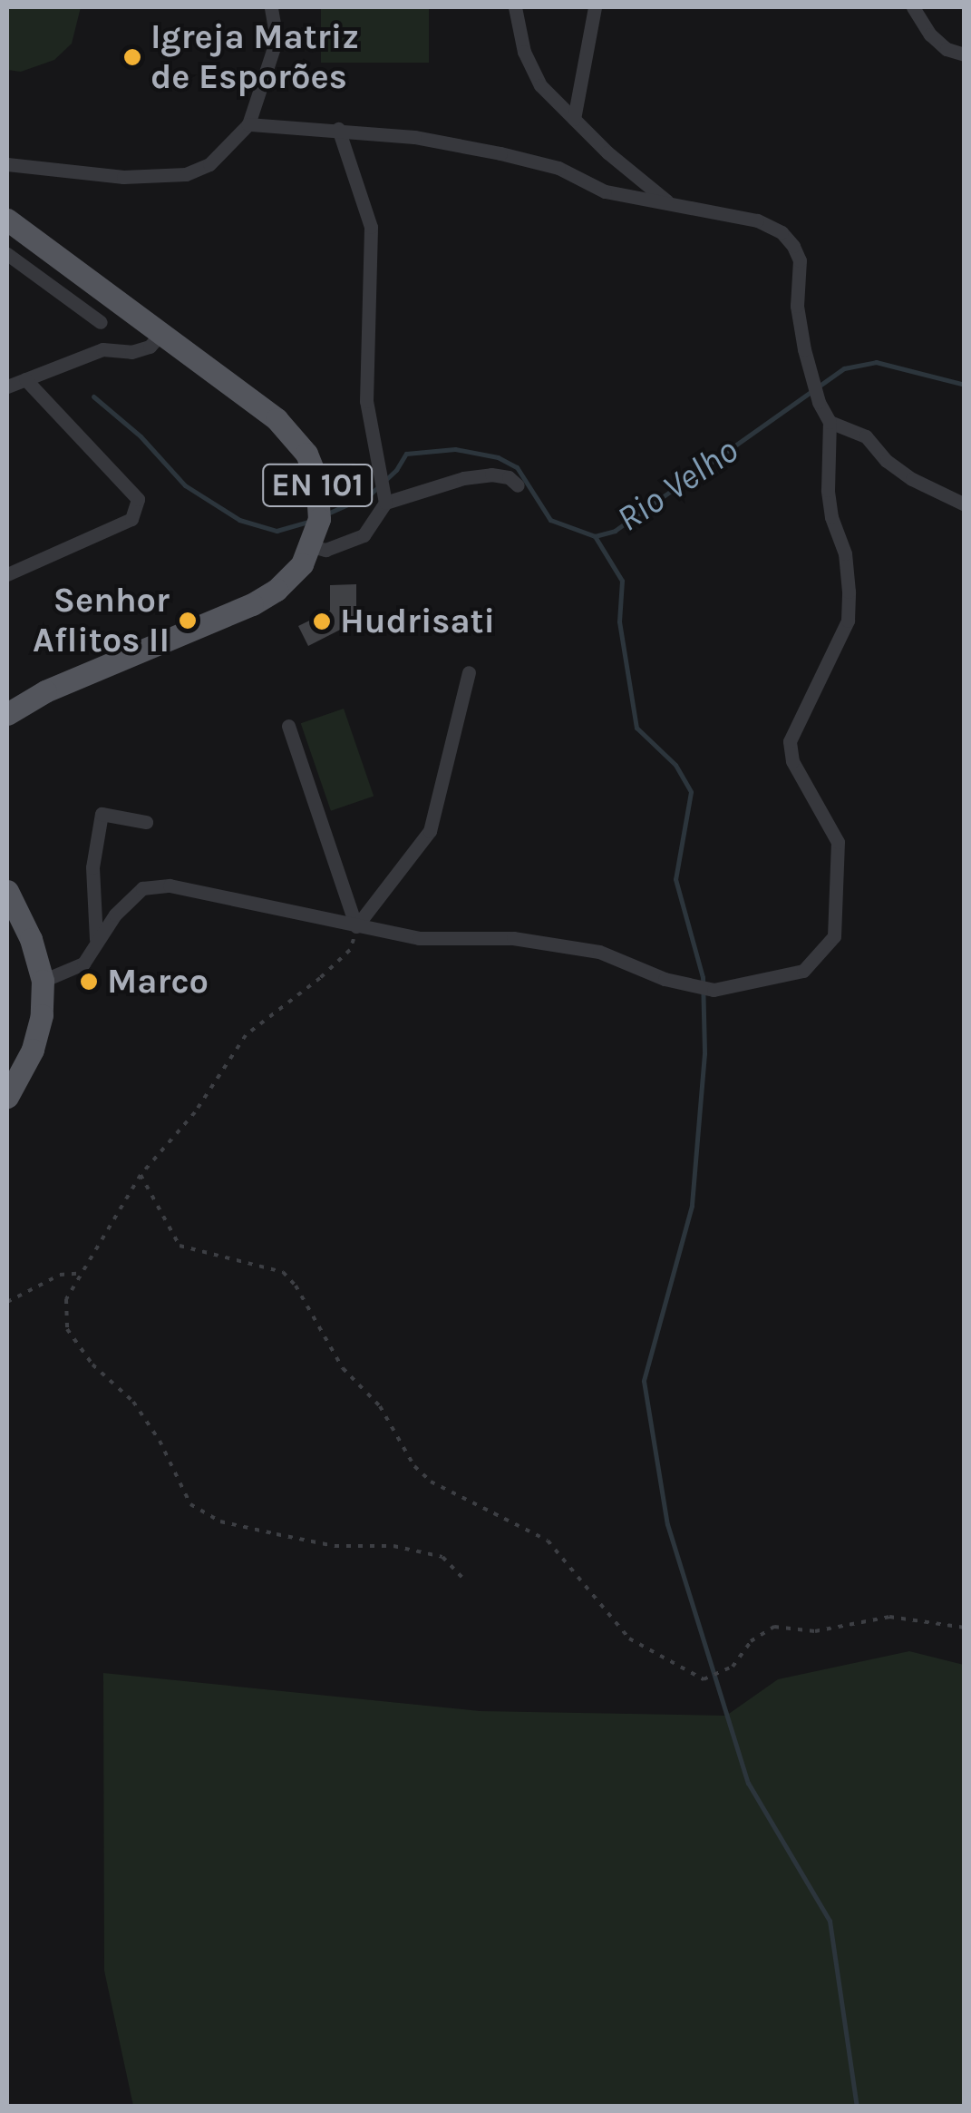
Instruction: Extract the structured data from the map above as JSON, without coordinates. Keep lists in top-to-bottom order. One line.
{"streets":{"main road":["EN 101"]},"water":["Rio Velho"],"places":["Igreja Matriz de Esporões","Senhor Aflitos II","Hudrisati","Marco"]}
